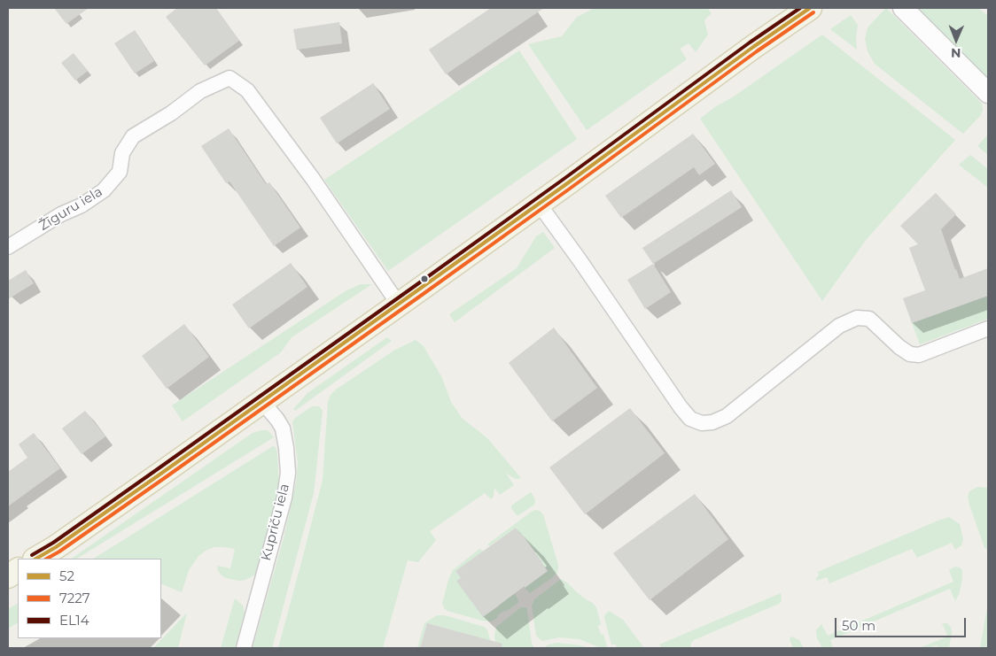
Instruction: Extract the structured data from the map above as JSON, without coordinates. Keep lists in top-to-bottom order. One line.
{"streets":{"street":["Žīguru iela","Kupriču iela"]},"lines":["transit line 52","transit line EL14","transit line 7227"],"legend":["52","7227","EL14"],"scale_bar":"50 m","north":"bottom"}
